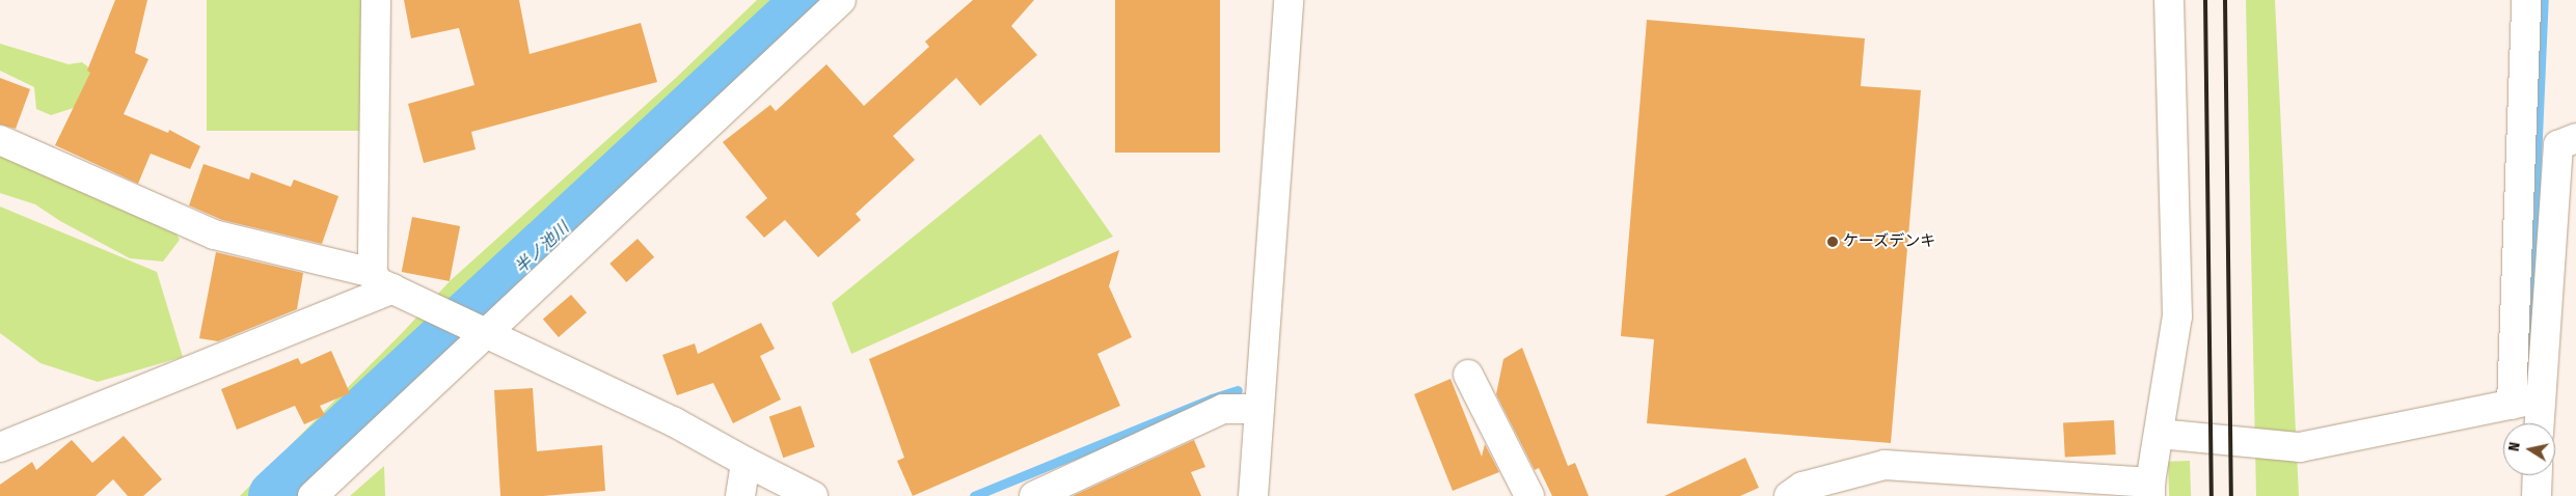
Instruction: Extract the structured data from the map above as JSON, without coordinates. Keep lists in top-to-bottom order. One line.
{"water":["半ノ池川"],"places":["ケーズデンキ"],"north":"left"}
